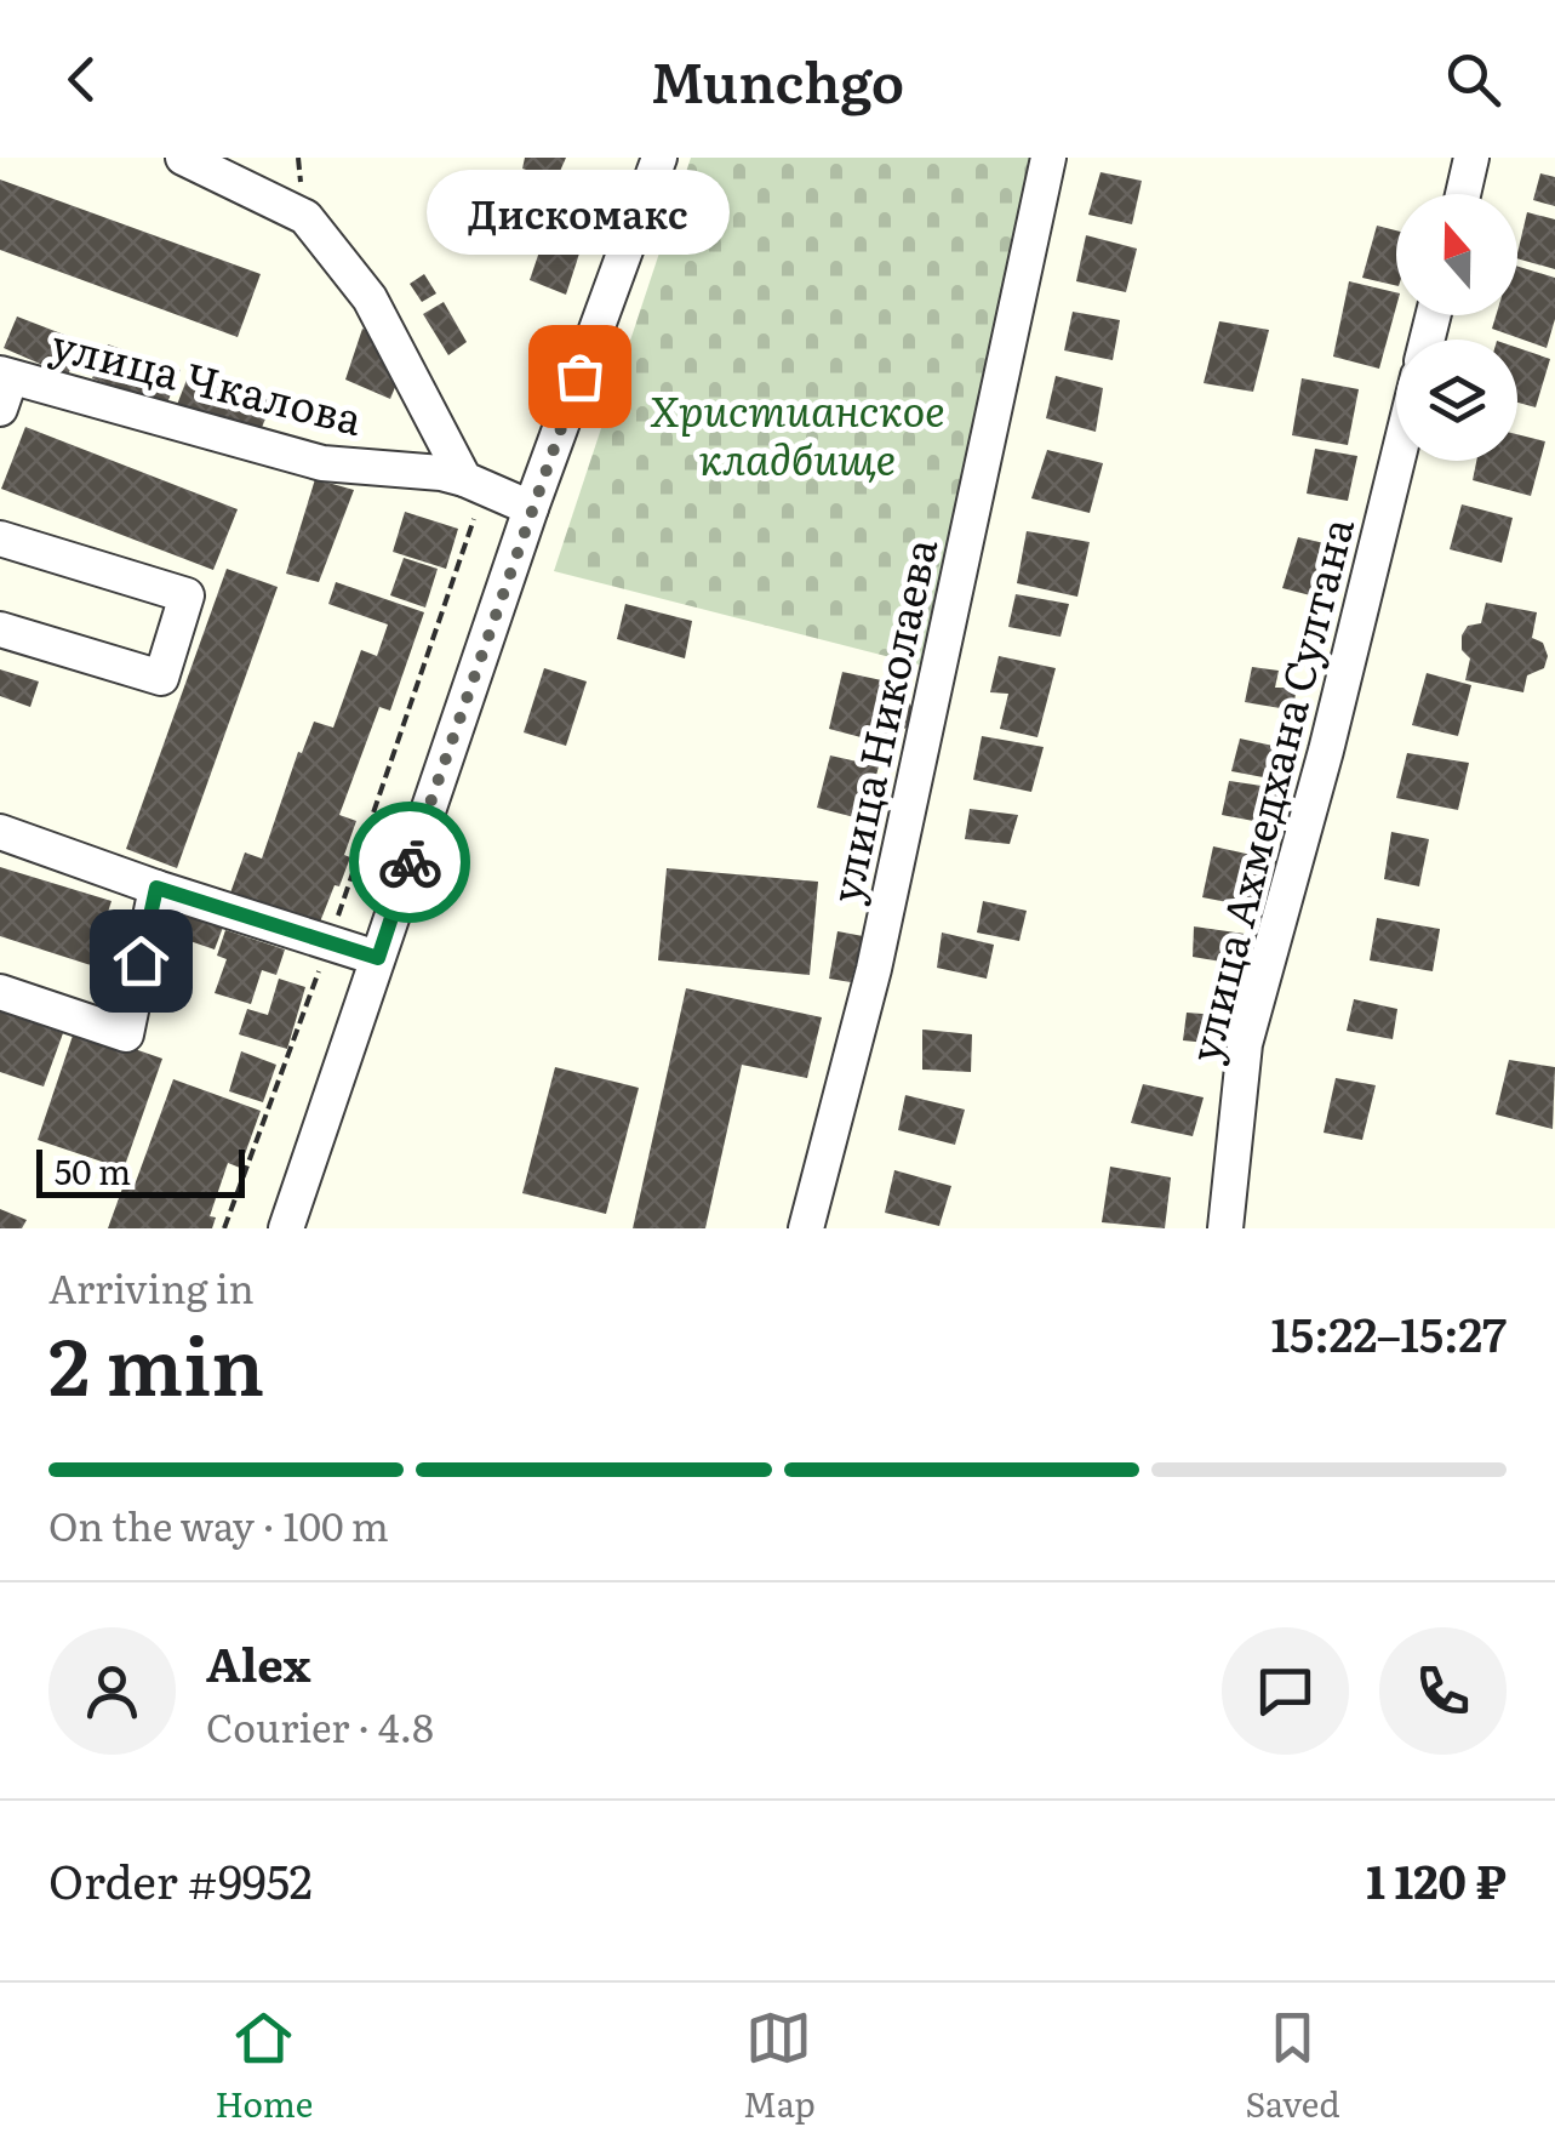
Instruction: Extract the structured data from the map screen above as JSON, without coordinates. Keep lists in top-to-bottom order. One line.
{"streets":{"street":["улица Чкалова","улица Николаева","улица Ахмедхана Султана"]},"parks":["Христианское кладбище"],"places":["Дискомакс"],"scale_bar":"50 m","north":"top","page":{"header":"Munchgo","bubble":"Дискомакс","scale":"50 m","heading":["2 min","Arriving in","15:22–15:27"],"panel":["Alex","Courier · 4.8","Order #9952","1 120 ₽"],"bar":"On the way · 100 m","tabs":["Home","Map","Saved"]}}
